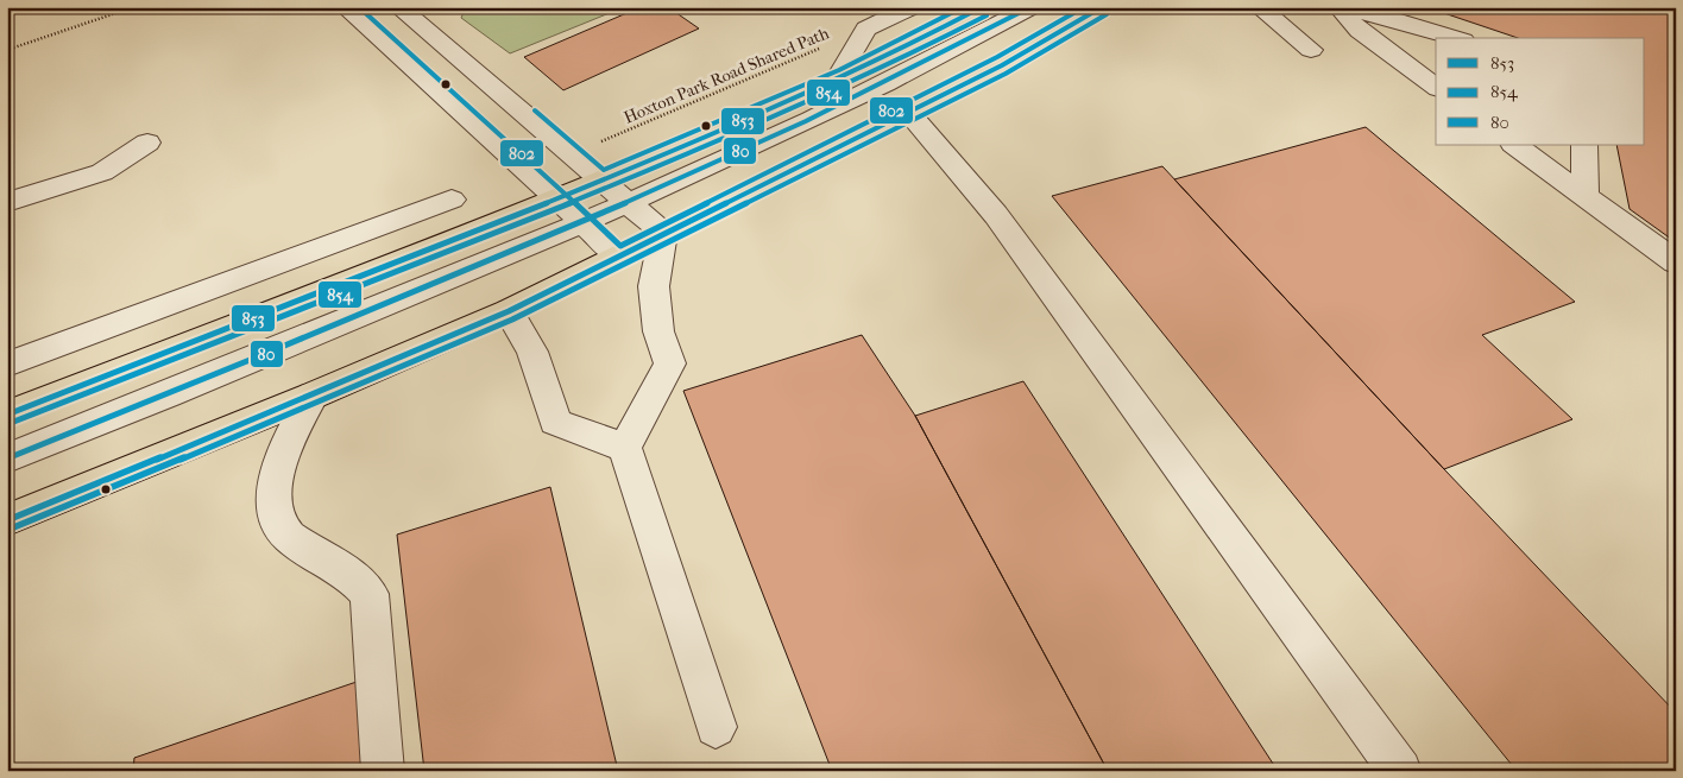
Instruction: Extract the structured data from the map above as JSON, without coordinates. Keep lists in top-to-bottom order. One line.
{"streets":{"path":["Hoxton Park Road Shared Path"]},"lines":["transit line 853","transit line 80","transit line 802","transit line 854"],"legend":["853","854","80"]}
